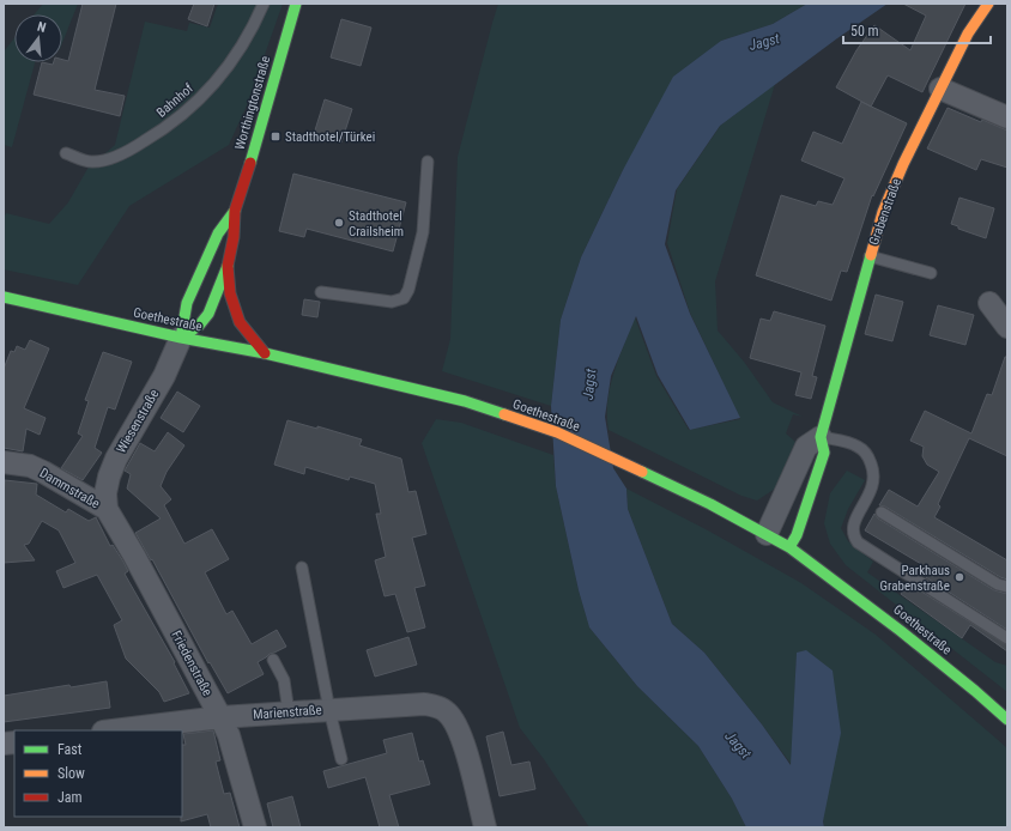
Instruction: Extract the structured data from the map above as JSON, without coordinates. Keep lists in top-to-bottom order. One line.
{"streets":{"main road":["Worthingtonstraße","Grabenstraße","Goethestraße"],"street":["Wiesenstraße","Dammstraße","Friedenstraße","Marienstraße"],"lane":["Bahnhof"]},"crossings":[["Worthingtonstraße","Goethestraße"],["Worthingtonstraße","Wiesenstraße"],["Grabenstraße","Goethestraße"],["Goethestraße","Wiesenstraße"],["Wiesenstraße","Dammstraße"],["Wiesenstraße","Friedenstraße"],["Dammstraße","Friedenstraße"],["Friedenstraße","Marienstraße"]],"water":["Jagst"],"places":{"transit":["Stadthotel/Türkei"],"other":["Stadthotel Crailsheim","Parkhaus Grabenstraße"]},"legend":["Fast","Slow","Jam"],"scale_bar":"50 m","north":"top"}
